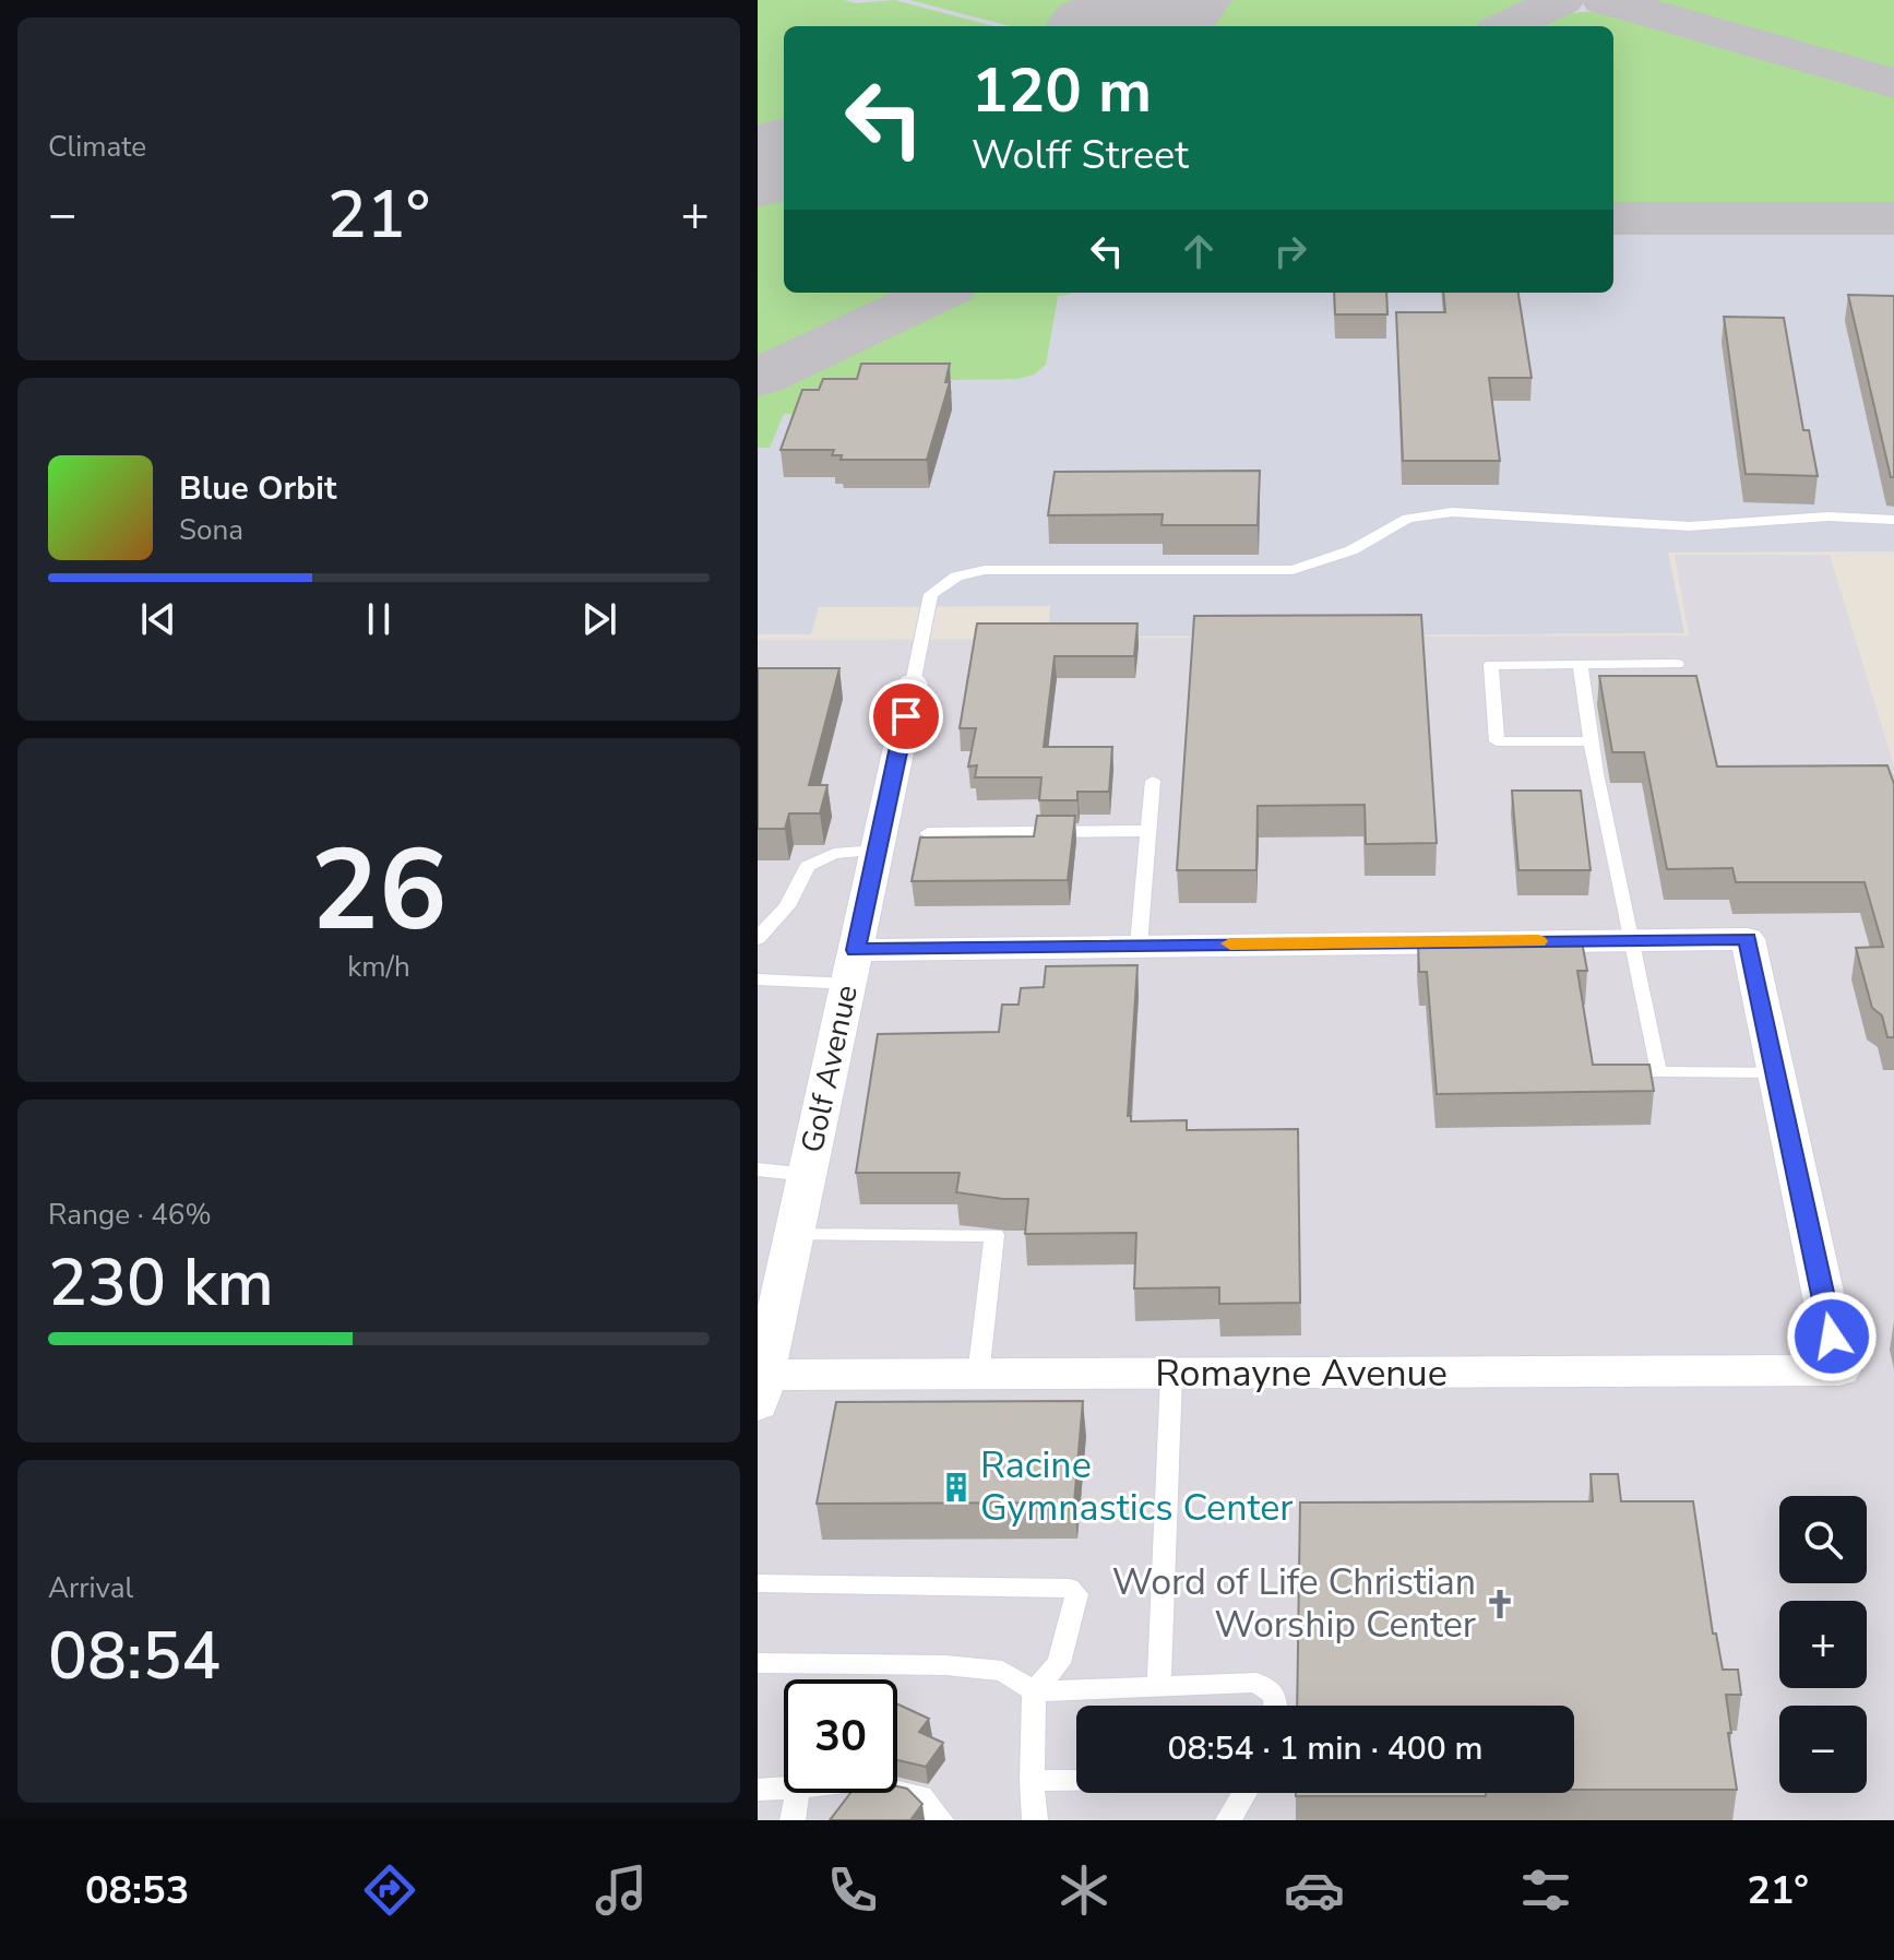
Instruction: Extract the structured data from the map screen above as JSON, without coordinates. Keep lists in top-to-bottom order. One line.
{"streets":{"street":["Golf Avenue","Romayne Avenue"]},"crossings":[["Golf Avenue","Romayne Avenue"]],"places":{"building":["Racine Gymnastics Center"],"church":["Word of Life Christian Worship Center"]},"page":{"tile":["Climate",["26","km/h"],["Range · 46%","230 km"],["Arrival","08:54"]],"turn":["120 m","Wolff Street"],"heat":["−","21°","+"],"song":["Blue Orbit","Sona"],"map_buttons":["+","−"],"limit":"30","trip":"08:54 · 1 min · 400 m","tabs":["08:53","21°"]}}
